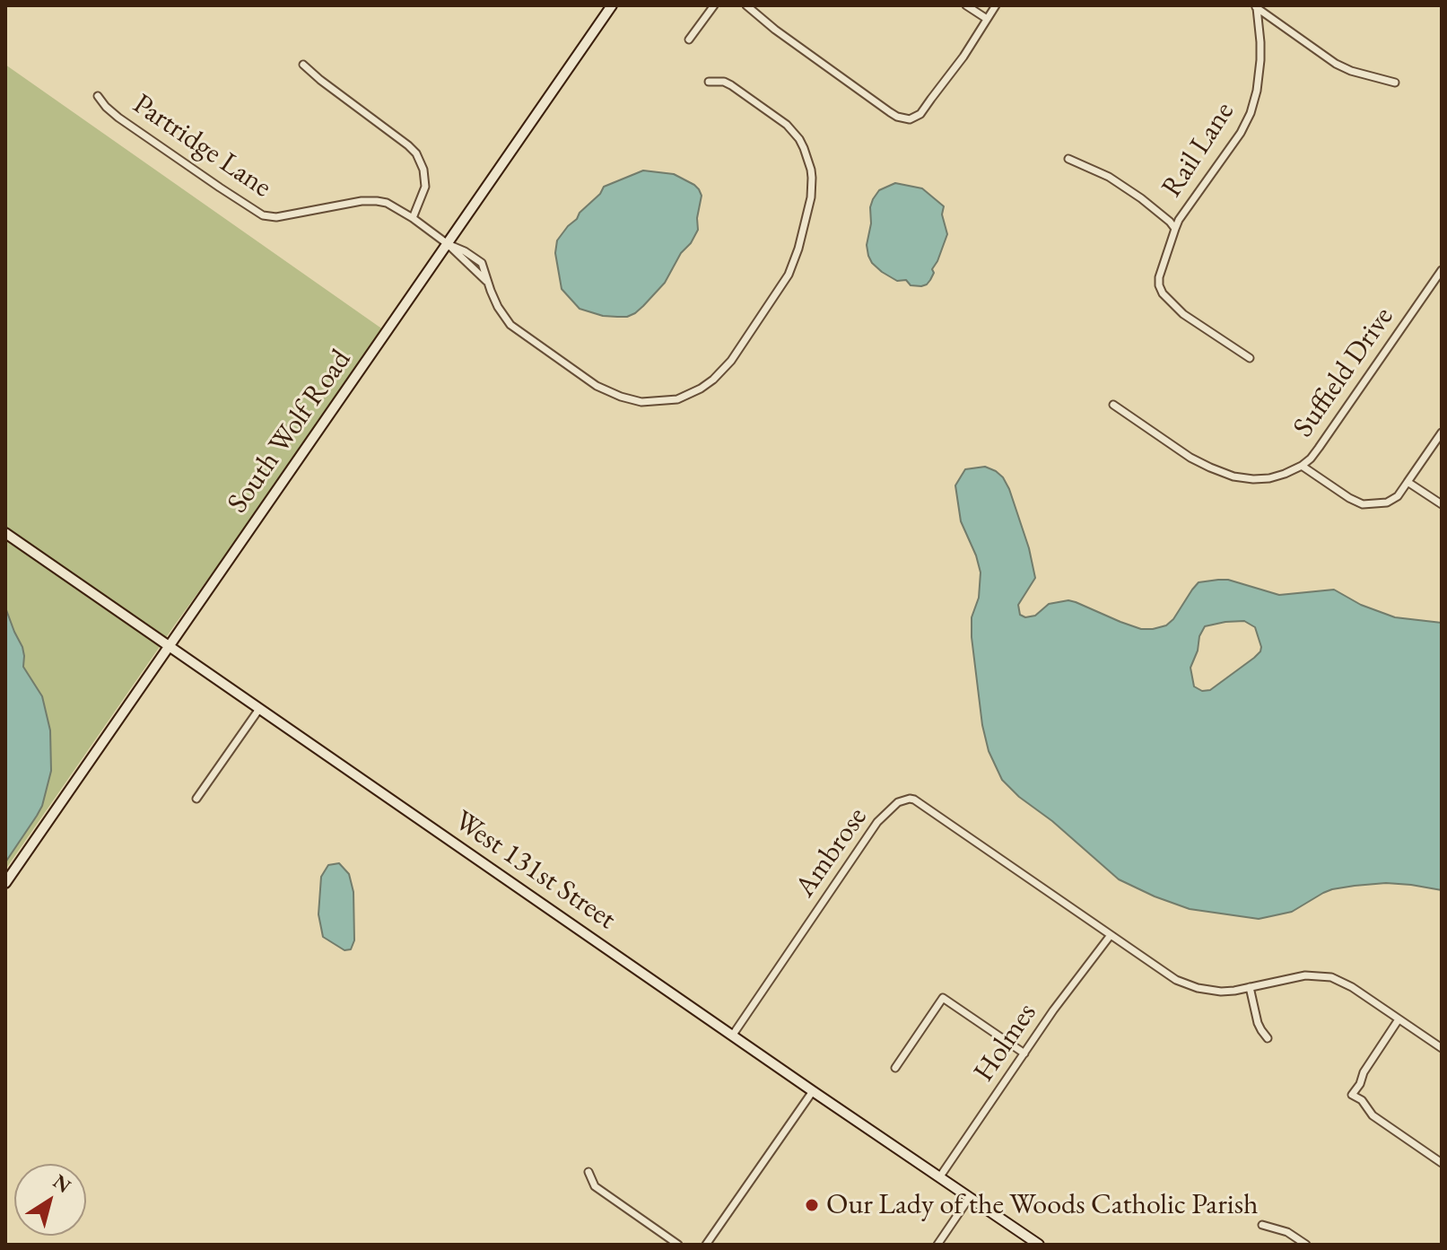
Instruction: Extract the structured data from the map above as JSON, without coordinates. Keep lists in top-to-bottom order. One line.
{"streets":{"street":["Partridge Lane","Rail Lane","Suffield Drive","South Wolf Road","Ambrose","West 131st Street","Holmes"]},"crossings":[["Partridge Lane","South Wolf Road"],["South Wolf Road","West 131st Street"],["Ambrose","West 131st Street"],["Ambrose","Holmes"],["West 131st Street","Holmes"]],"places":["Our Lady of the Woods Catholic Parish"],"north":"top right"}
